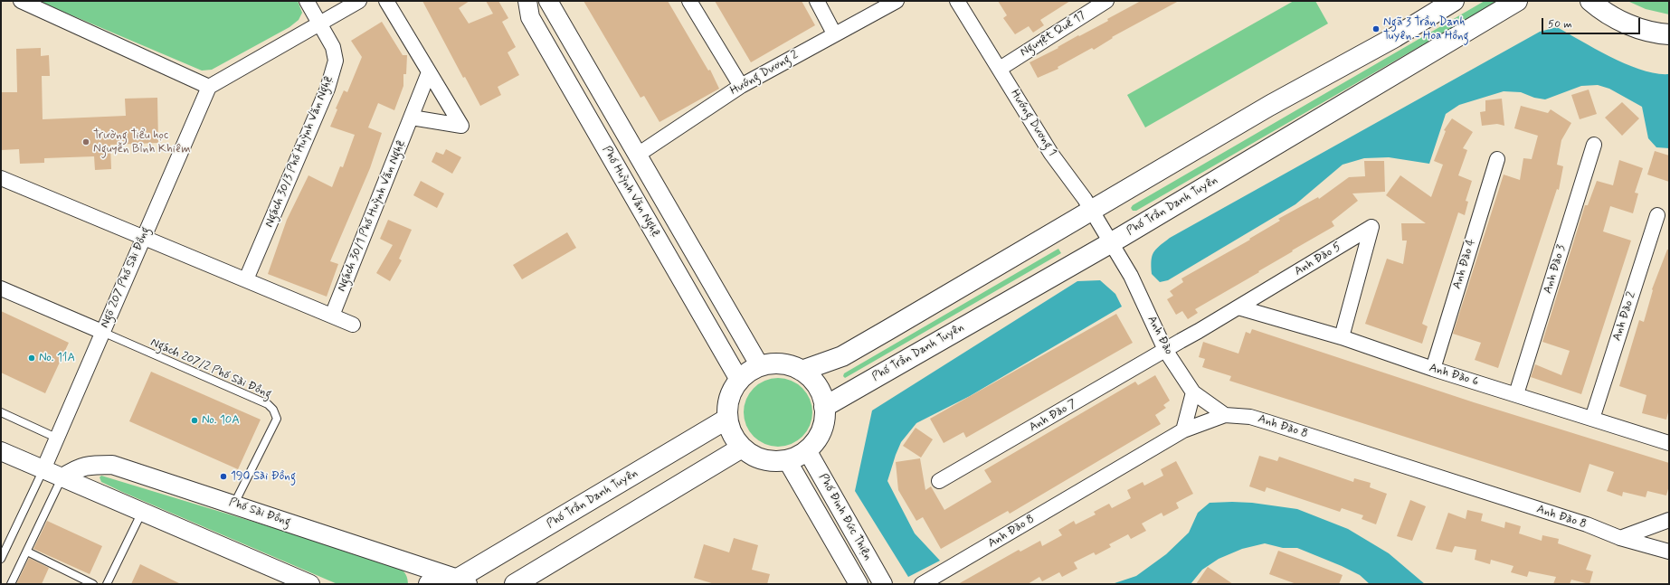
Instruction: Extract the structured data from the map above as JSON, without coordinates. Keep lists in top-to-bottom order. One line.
{"streets":{"main road":["Phố Trần Danh Tuyên"],"street":["Nguyệt Quế 17","Hướng Dương 2","Hướng Dương 1","Ngách 30/3 Phố Huỳnh Văn Nghệ","Phố Huỳnh Văn Nghệ","Ngách 30/1 Phố Huỳnh Văn Nghệ","Anh Đào 5","Anh Đào 4","Anh Đào 3","Ngõ 207 Phố Sài Đồng","Anh Đào 2","Anh Đào","Anh Đào 6","Anh Đào 7","Anh Đào 8","Phố Sài Đồng","Phố Đinh Đức Thiện"],"lane":["Ngách 207/2 Phố Sài Đồng"]},"crossings":[["Nguyệt Quế 17","Hướng Dương 1"],["Hướng Dương 2","Phố Huỳnh Văn Nghệ"],["Hướng Dương 1","Phố Trần Danh Tuyên"],["Hướng Dương 1","Anh Đào"],["Phố Huỳnh Văn Nghệ","Phố Trần Danh Tuyên"],["Phố Huỳnh Văn Nghệ","Phố Đinh Đức Thiện"],["Phố Trần Danh Tuyên","Anh Đào"],["Phố Trần Danh Tuyên","Phố Sài Đồng"],["Phố Trần Danh Tuyên","Phố Đinh Đức Thiện"],["Anh Đào 5","Anh Đào"],["Anh Đào 5","Anh Đào 6"],["Anh Đào 5","Anh Đào 7"],["Anh Đào 4","Anh Đào 6"],["Anh Đào 3","Anh Đào 6"],["Ngõ 207 Phố Sài Đồng","Ngách 207/2 Phố Sài Đồng"],["Anh Đào 2","Anh Đào 6"],["Anh Đào","Anh Đào 7"],["Anh Đào","Anh Đào 8"],["Ngách 207/2 Phố Sài Đồng","Phố Sài Đồng"]],"places":["Ngã 3 Trần Danh Tuyên - Hoa Hồng","Trường Tiểu học Nguyễn Bỉnh Khiêm","No. 11A","No. 10A","190 Sài Đồng"],"scale_bar":"50 m"}
